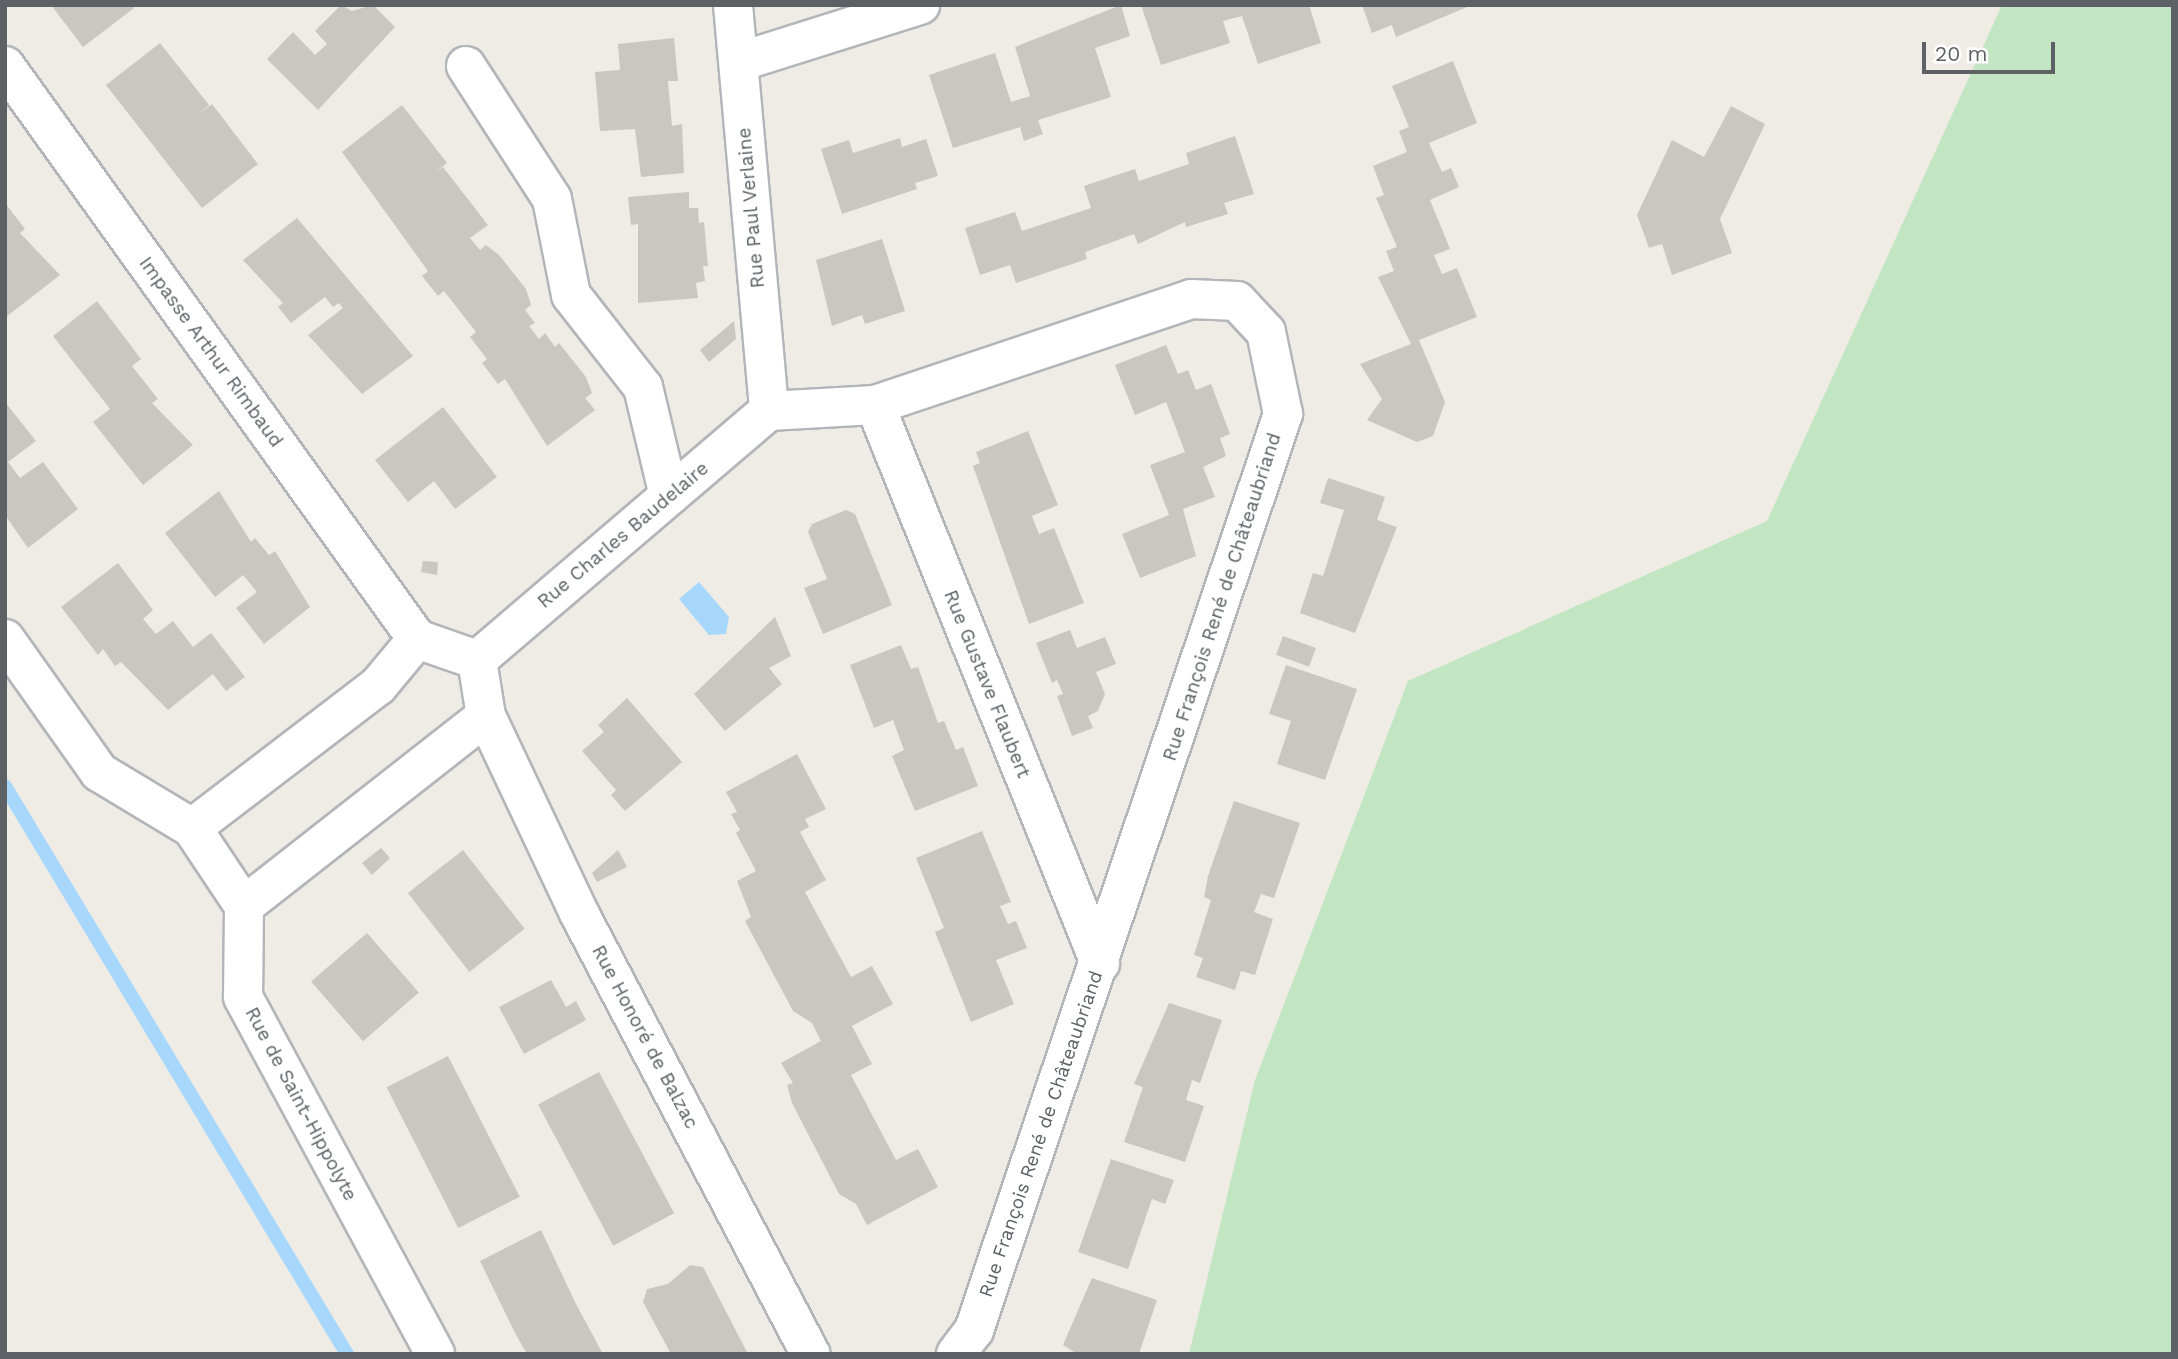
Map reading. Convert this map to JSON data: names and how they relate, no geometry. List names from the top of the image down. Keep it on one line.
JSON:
{"streets":{"street":["Rue Paul Verlaine","Impasse Arthur Rimbaud","Rue Charles Baudelaire","Rue François René de Châteaubriand","Rue Gustave Flaubert","Rue Honoré de Balzac","Rue de Saint-Hippolyte"]},"crossings":[["Rue Paul Verlaine","Rue Charles Baudelaire"],["Rue Paul Verlaine","Rue François René de Châteaubriand"],["Rue Charles Baudelaire","Rue François René de Châteaubriand"],["Rue François René de Châteaubriand","Rue Gustave Flaubert"]],"scale_bar":"20 m"}
